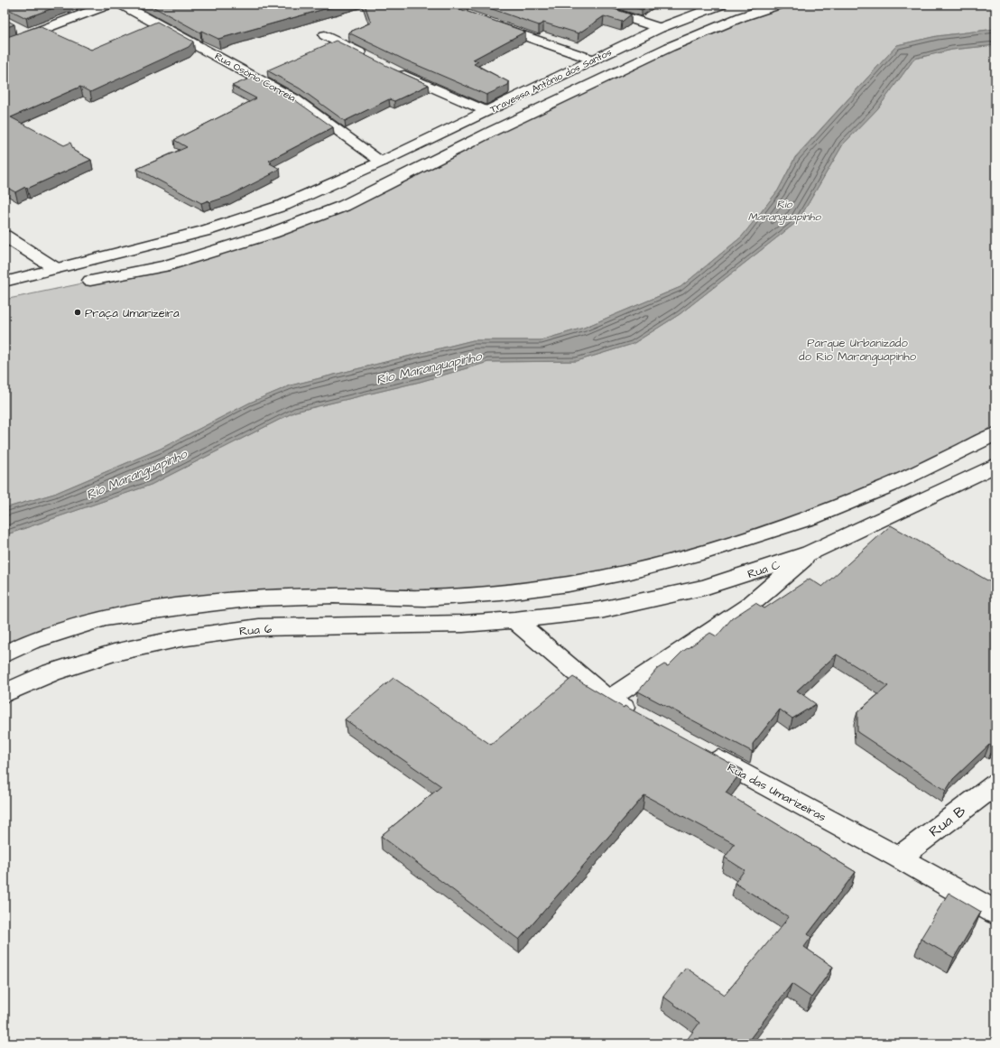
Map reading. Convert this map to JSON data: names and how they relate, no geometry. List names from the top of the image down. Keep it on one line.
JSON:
{"streets":{"street":["Rua Osório Correia","Travessa Antônio dos Santos","Rua C","Rua 6","Rua das Umarizeiras","Rua B"]},"crossings":[["Rua Osório Correia","Travessa Antônio dos Santos"],["Rua C","Rua 6"],["Rua das Umarizeiras","Rua B"]],"water":["Rio Maranguapinho"],"parks":["Parque Urbanizado do Rio Maranguapinho"],"places":["Praça Umarizeira"]}
